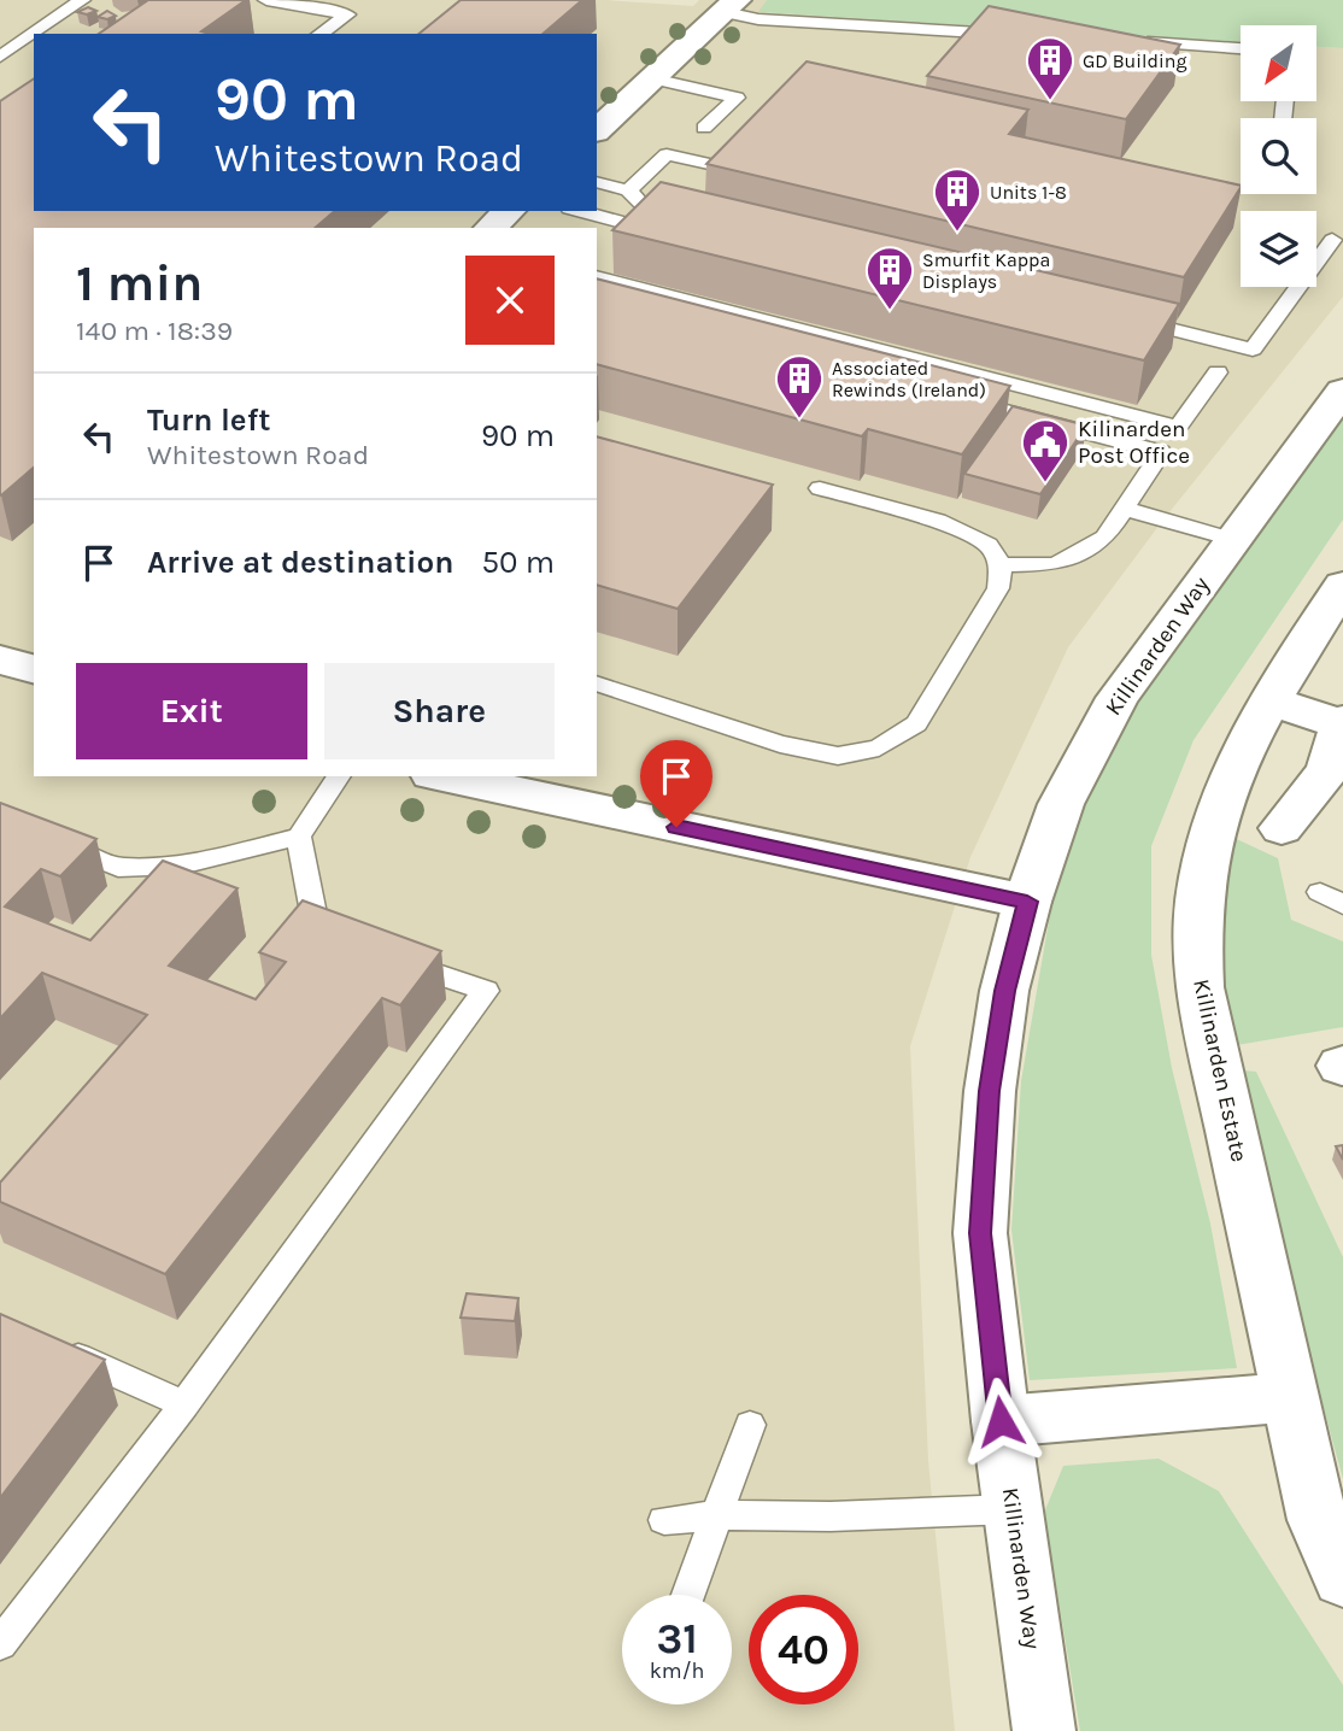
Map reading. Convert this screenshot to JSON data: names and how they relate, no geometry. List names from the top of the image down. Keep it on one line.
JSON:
{"streets":{"street":["Killinarden Way","Killinarden Estate"]},"places":{"building":["GD Building","Units 1-8","Smurfit Kappa Displays","Associated Rewinds (Ireland)"],"public building":["Kilinarden Post Office"]},"north":"bottom left","page":{"turn":["90 m","Whitestown Road"],"heading":["1 min","140 m · 18:39"],"list":[{"name":"Turn left","note":"Whitestown Road","value":"90 m"},{"name":"Arrive at destination","value":"50 m"}],"buttons":["Exit","Share"],"speed":"31 km/h","limit":"40"}}
